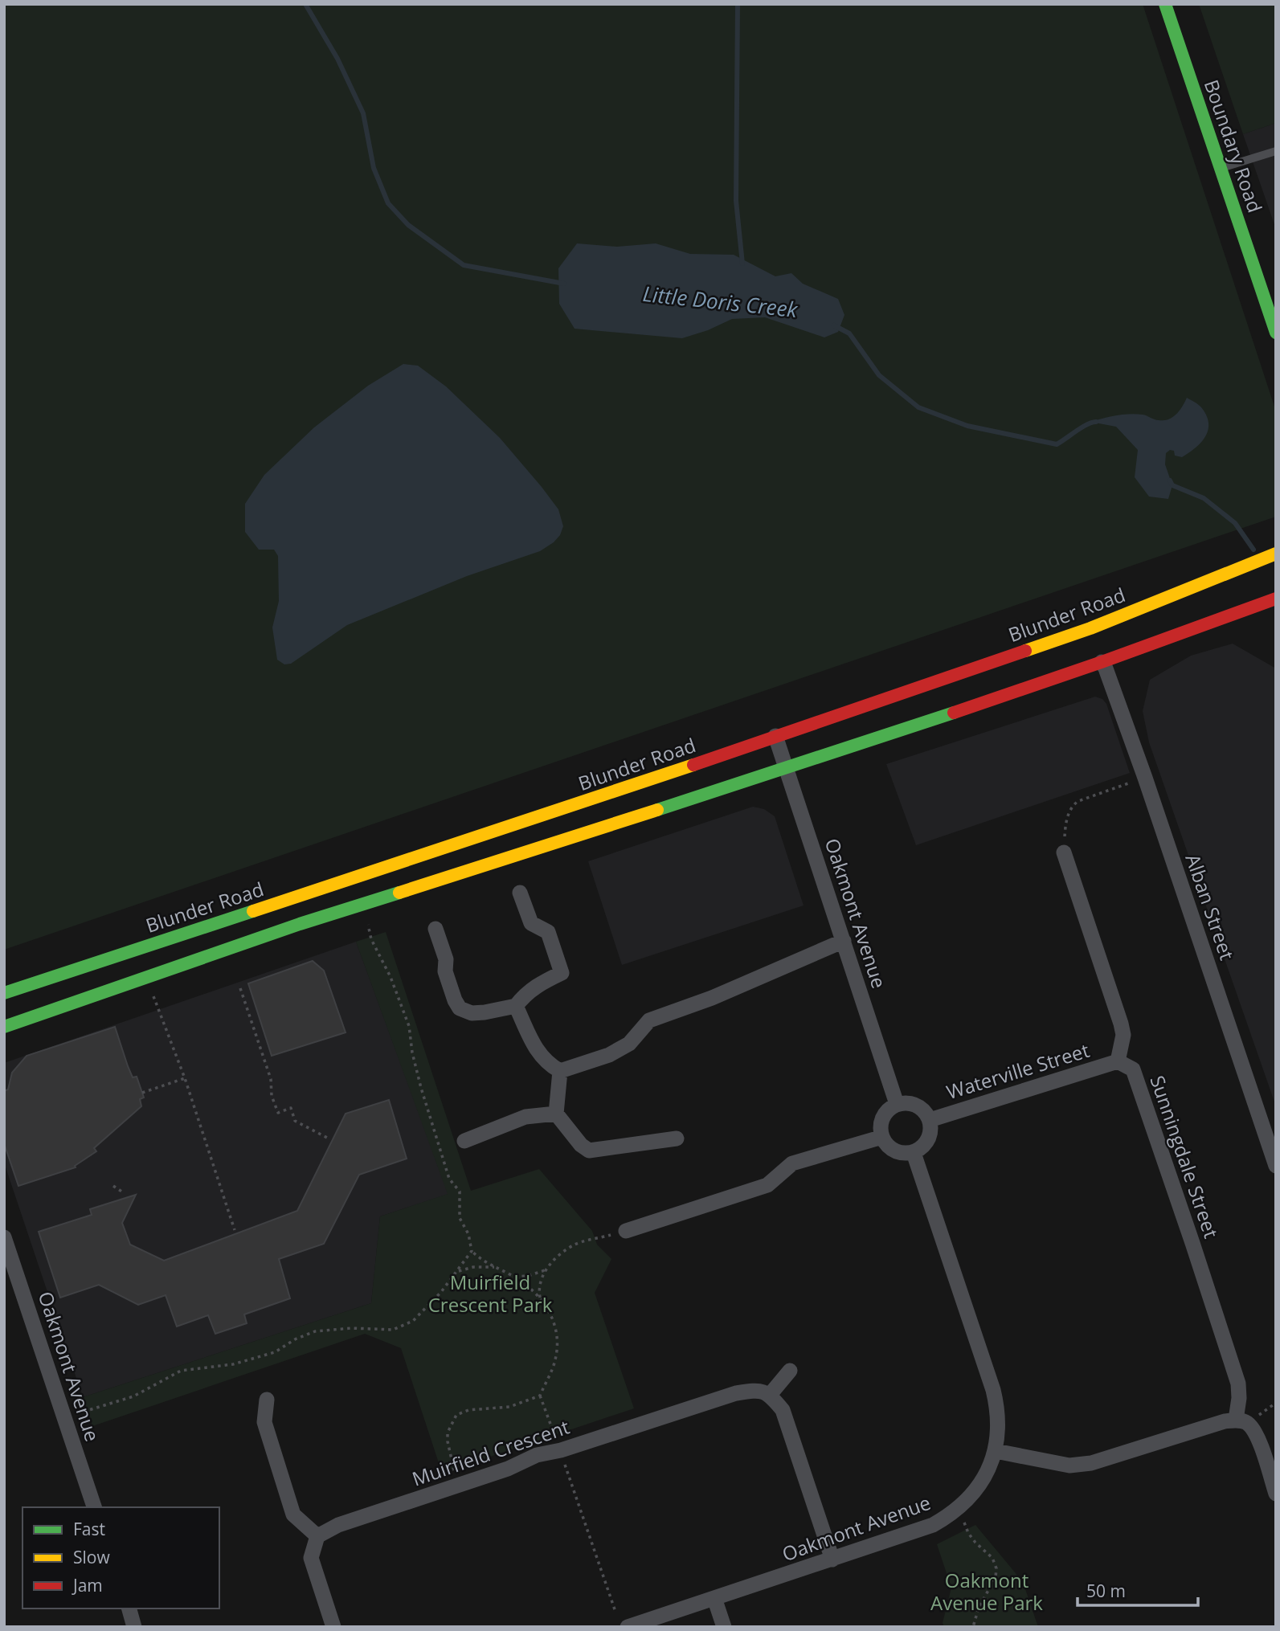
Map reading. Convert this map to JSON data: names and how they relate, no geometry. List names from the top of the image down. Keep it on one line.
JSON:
{"streets":{"main road":["Boundary Road","Blunder Road"],"street":["Alban Street","Oakmont Avenue","Waterville Street","Sunningdale Street","Muirfield Crescent"]},"crossings":[["Blunder Road","Oakmont Avenue"],["Oakmont Avenue","Waterville Street"],["Waterville Street","Sunningdale Street"]],"water":["Little Doris Creek"],"parks":["Muirfield Crescent Park","Oakmont Avenue Park"],"legend":["Fast","Slow","Jam"],"scale_bar":"50 m"}
